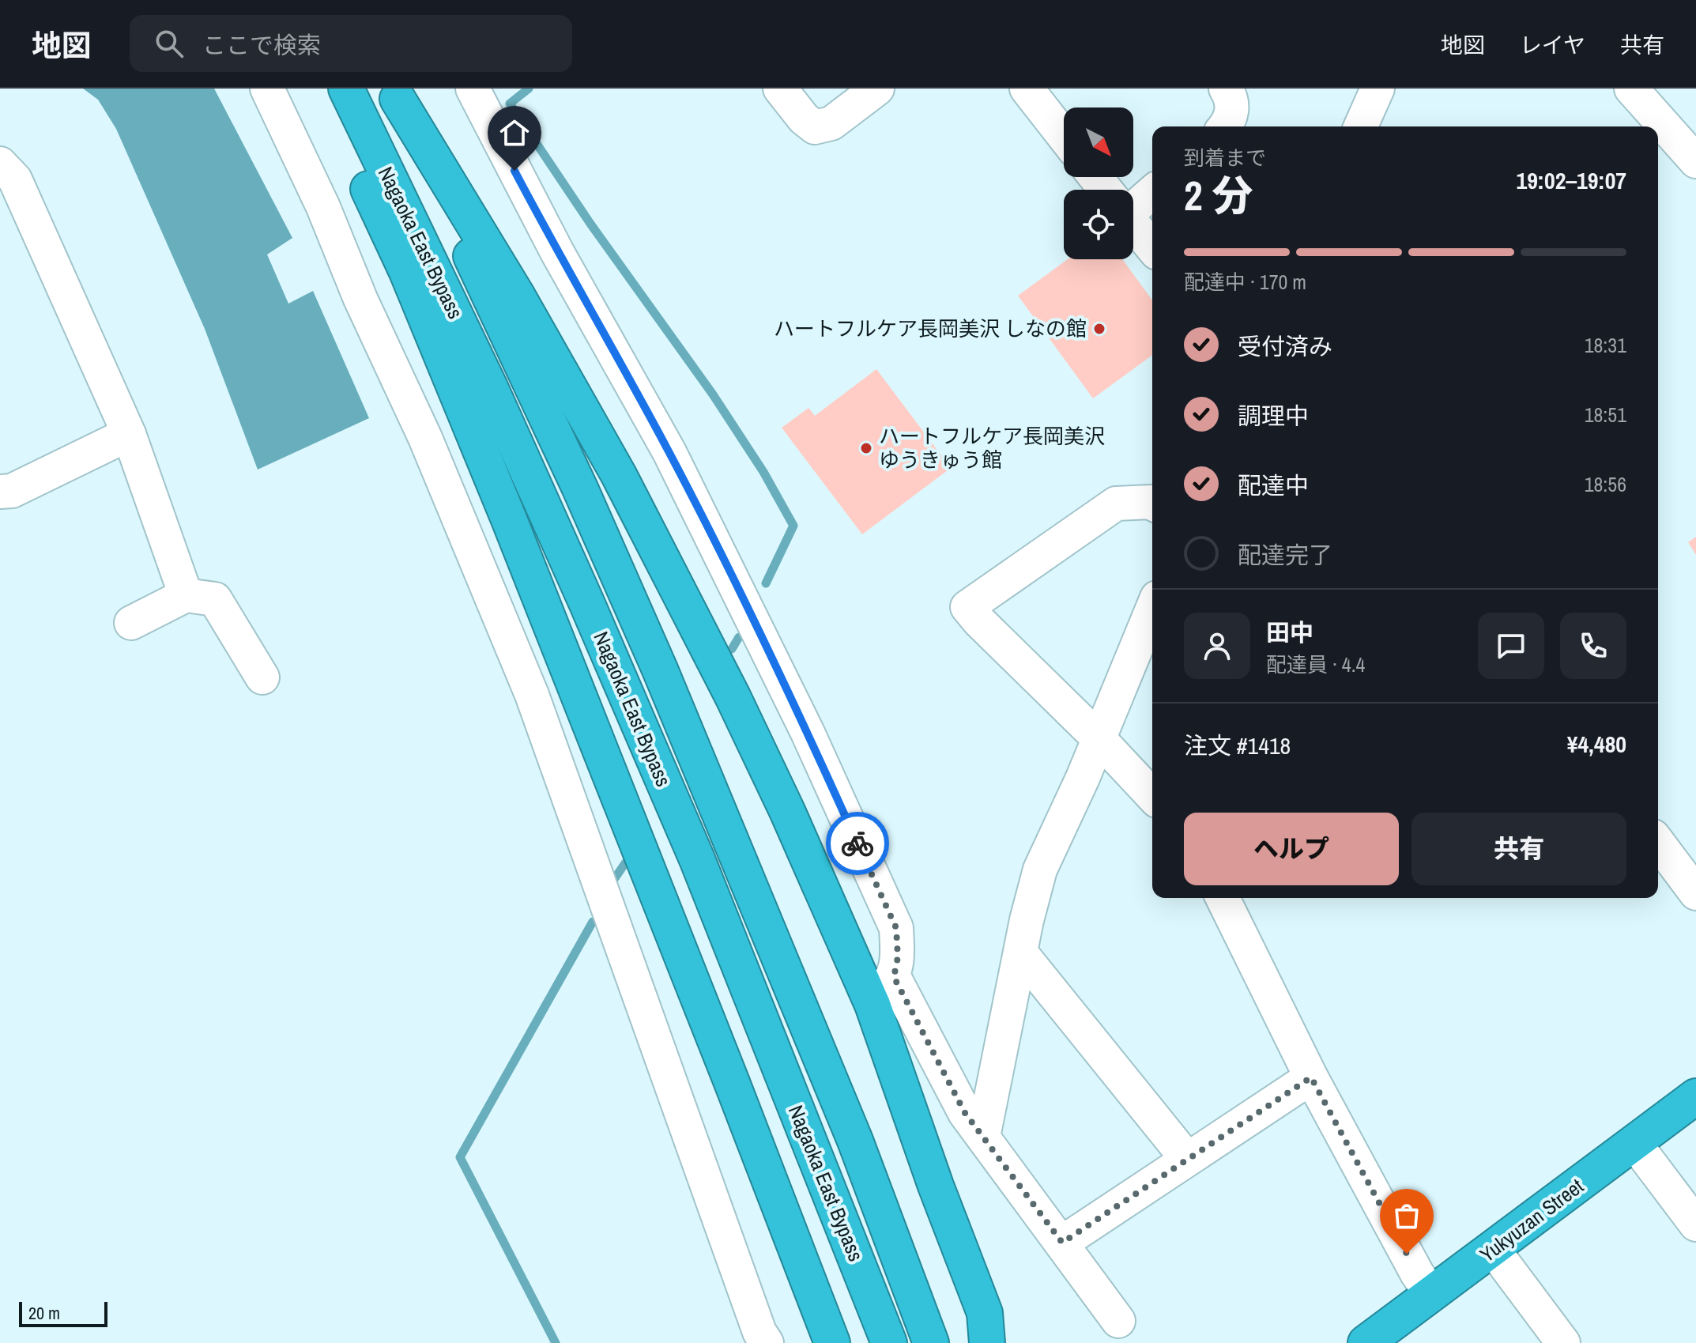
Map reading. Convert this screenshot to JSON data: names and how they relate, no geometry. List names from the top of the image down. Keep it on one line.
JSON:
{"streets":{"highway":["Nagaoka East Bypass","Yukyuzan Street"]},"places":["ハートフルケア長岡美沢 しなの館","ハートフルケア長岡美沢 ゆうきゅう館"],"scale_bar":"20 m","north":"bottom right","page":{"header":"地図","search":"ここで検索","nav":["地図","レイヤ","共有"],"heading":["2 分","到着まで","19:02–19:07"],"panel":["田中","配達員 · 4.4","注文 #1418","¥4,480"],"bar":"配達中 · 170 m","list":[["受付済み","18:31"],["調理中","18:51"],["配達中","18:56"],"配達完了"],"buttons":["ヘルプ","共有"],"scale":"20 m"}}
